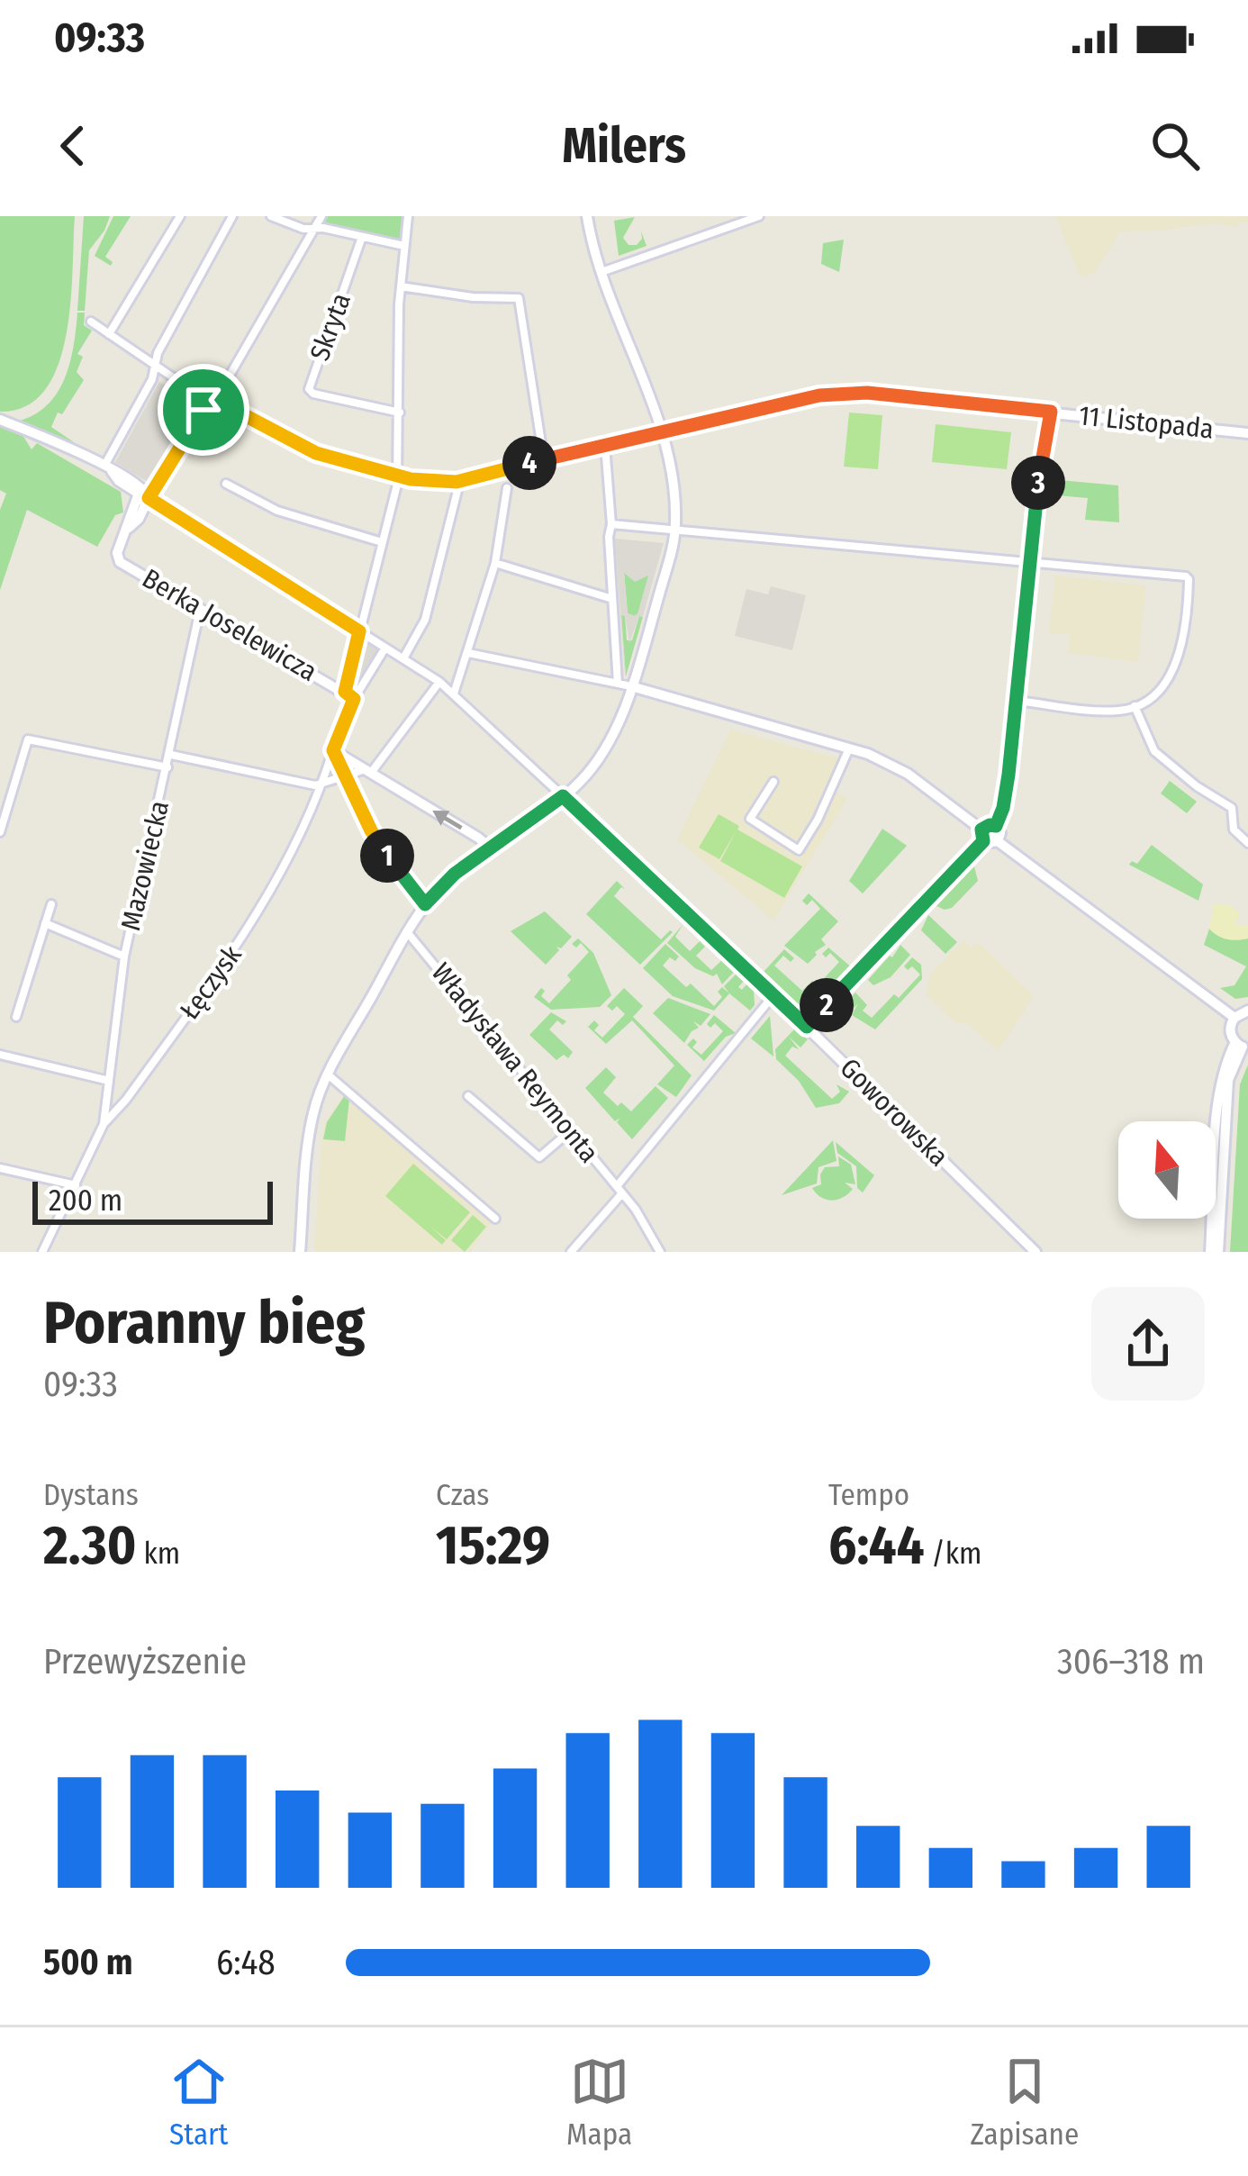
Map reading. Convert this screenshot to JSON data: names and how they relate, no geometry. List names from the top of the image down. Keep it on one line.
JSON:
{"streets":{"street":["Skryta","11 Listopada","Berka Joselewicza","Mazowiecka","Łęczysk","Władysława Reymonta","Goworowska"]},"crossings":[["Berka Joselewicza","Mazowiecka"],["Berka Joselewicza","Łęczysk"],["Mazowiecka","Łęczysk"]],"scale_bar":"200 m","north":"top","page":{"status":"09:33","header":"Milers","pins":["4","3","1","2"],"scale":"200 m","heading":["Poranny bieg","09:33"],"stats":[["Dystans","2.30 km"],["Czas","15:29"],["Tempo","6:44 /km"]],"chart":["Przewyższenie","306–318 m"],"list":[{"name":"500 m","note":"6:48"}],"tabs":["Start","Mapa","Zapisane"]}}
